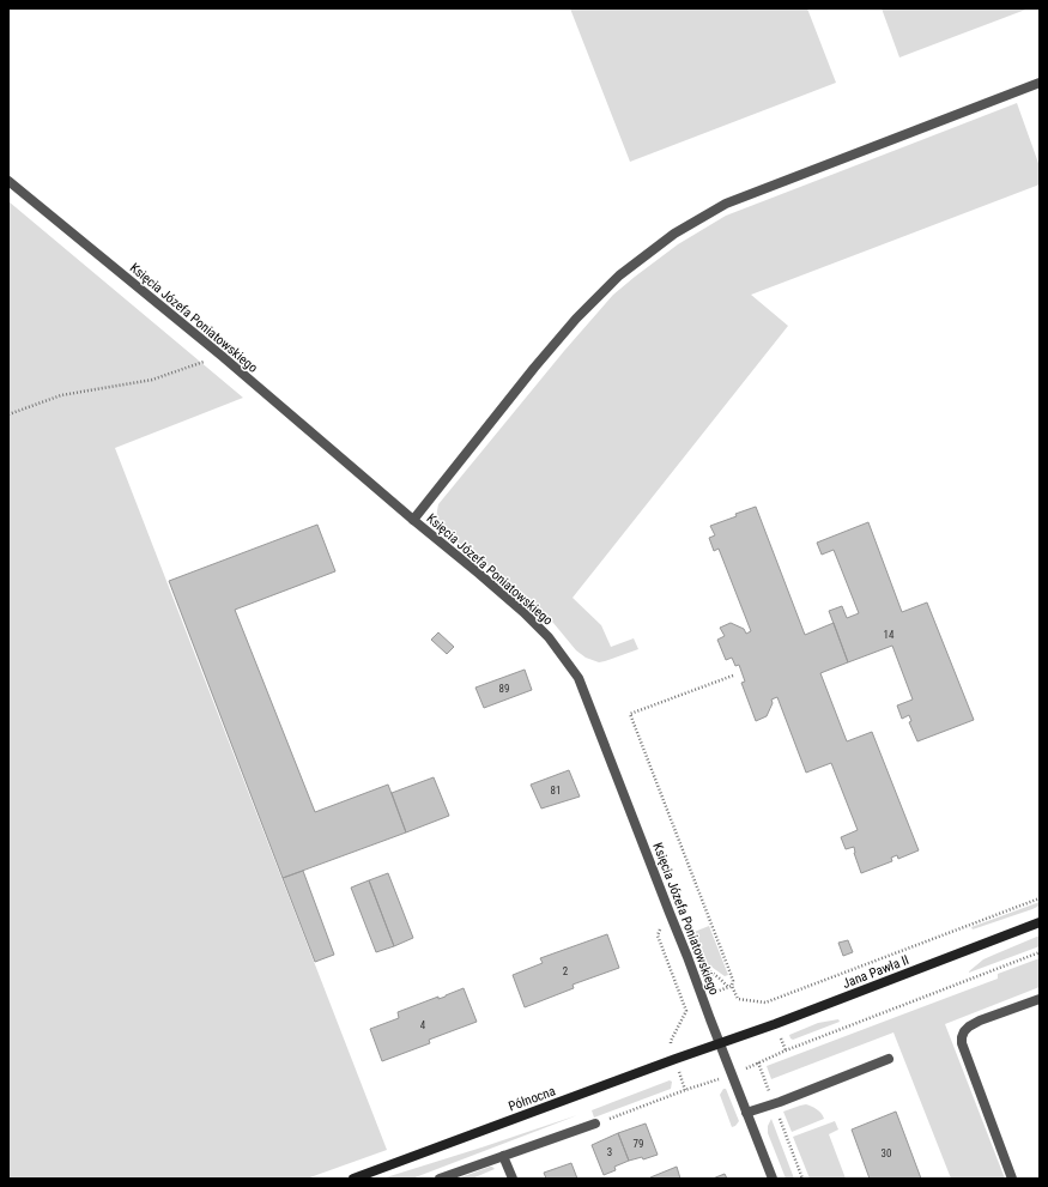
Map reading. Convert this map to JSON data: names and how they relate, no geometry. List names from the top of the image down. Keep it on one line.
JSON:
{"streets":{"main road":["Jana Pawła II","Północna"],"street":["Księcia Józefa Poniatowskiego"]},"crossings":[["Księcia Józefa Poniatowskiego","Jana Pawła II"],["Księcia Józefa Poniatowskiego","Północna"],["Jana Pawła II","Północna"]],"house_numbers":["14","89","81","2","4","79","3","30"]}
